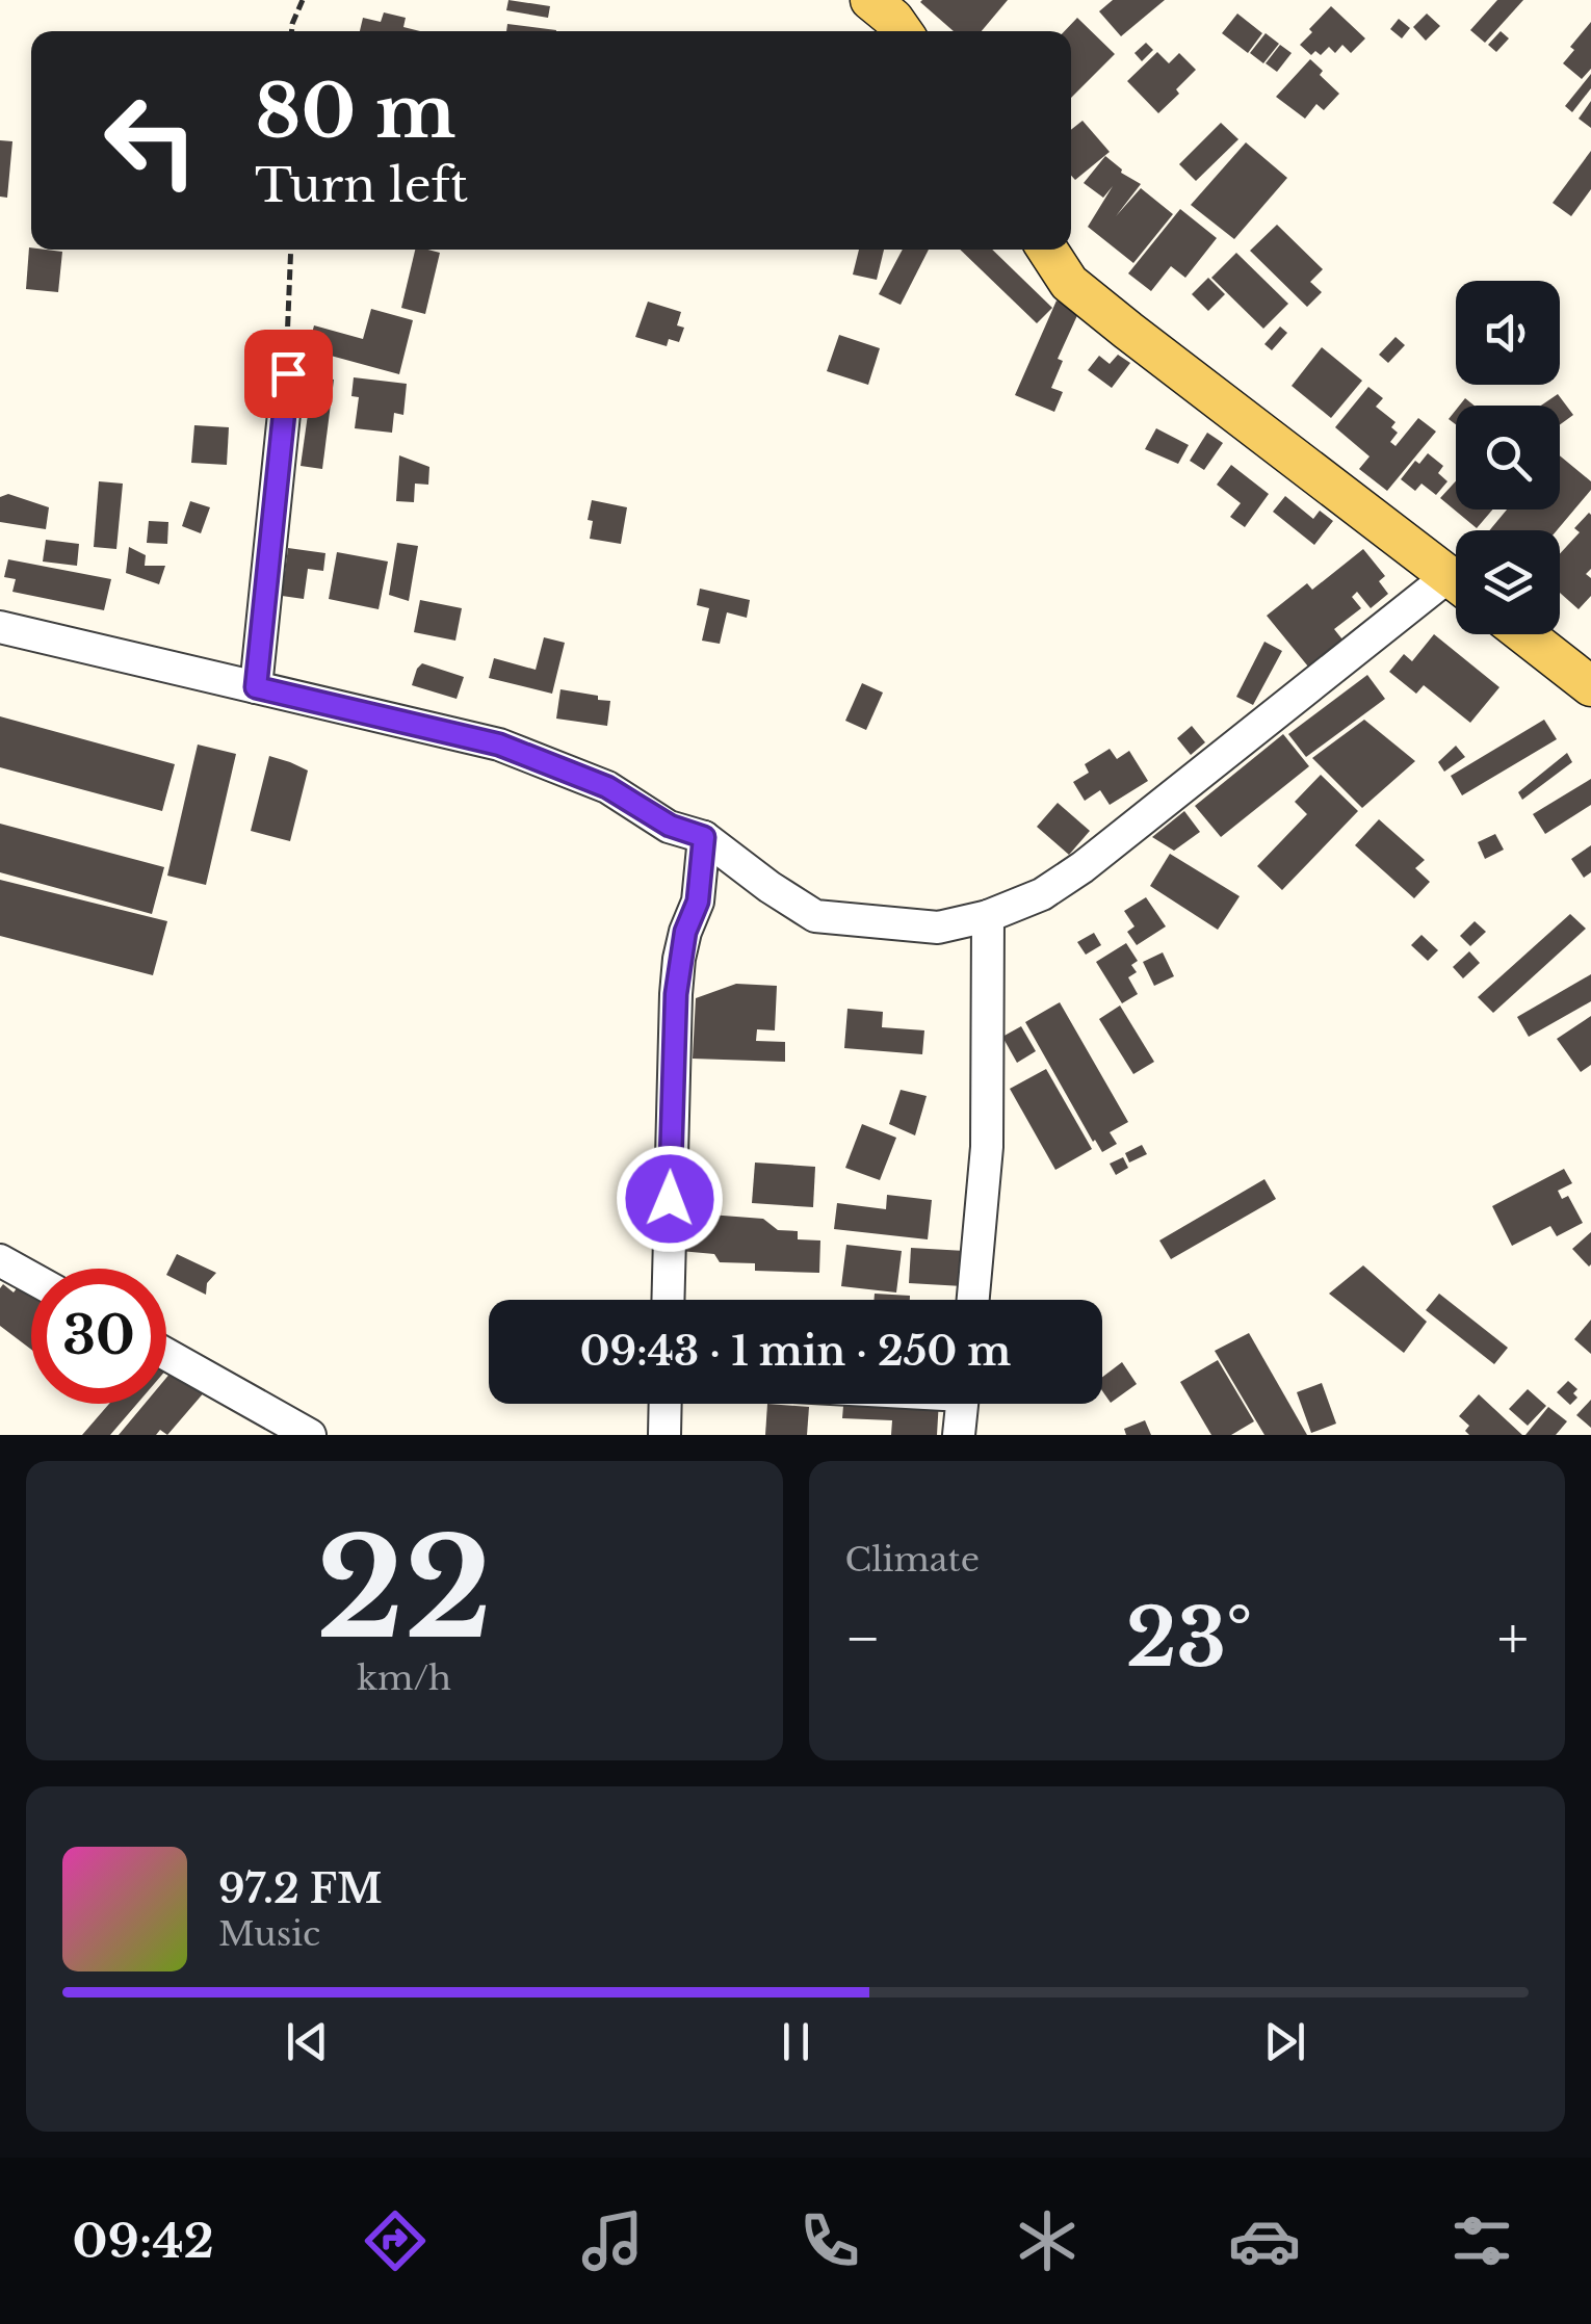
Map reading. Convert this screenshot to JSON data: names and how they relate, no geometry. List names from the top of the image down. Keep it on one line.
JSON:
{"page":{"turn":["80 m","Turn left"],"limit":"30","trip":"09:43 · 1 min · 250 m","tile":[["22","km/h"],"Climate"],"heat":["−","23°","+"],"song":["97.2 FM","Music"],"tabs":"09:42"}}
